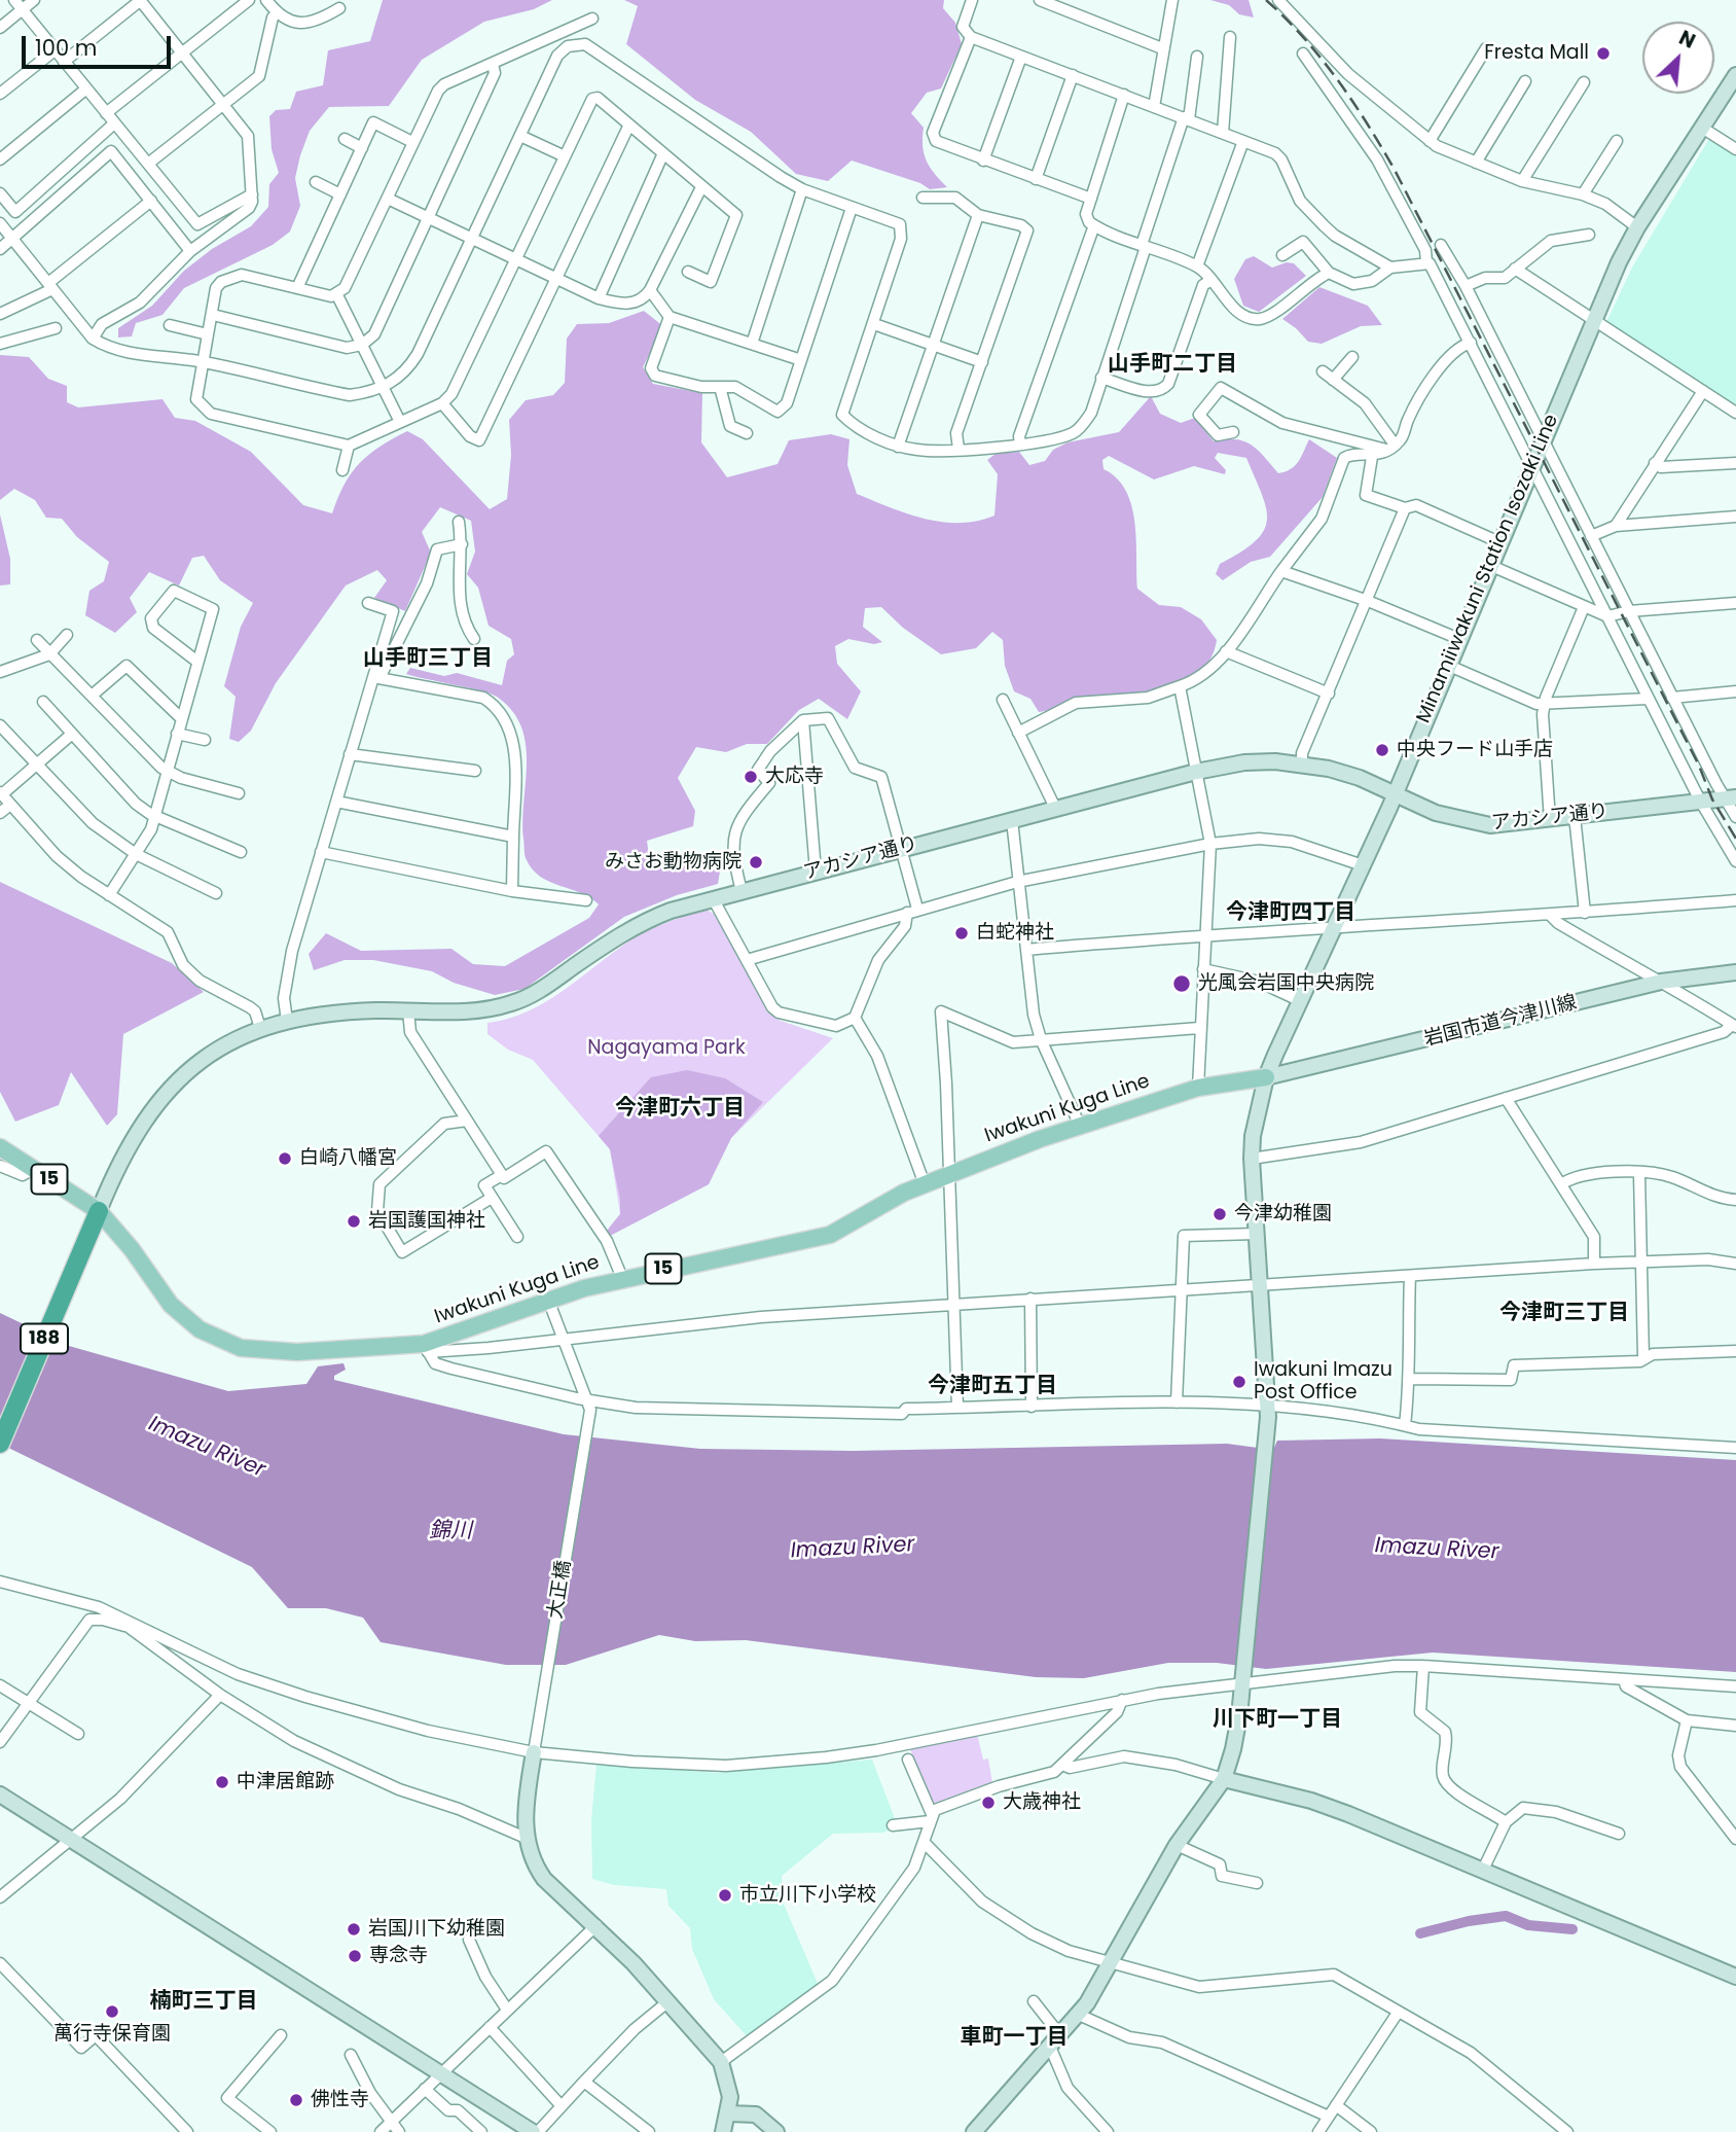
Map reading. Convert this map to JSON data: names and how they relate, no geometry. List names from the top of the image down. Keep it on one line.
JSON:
{"streets":{"highway":["188"],"main road":["Iwakuni Kuga Line","15"],"street":["Minamiiwakuni Station Isozaki Line","アカシア通り","岩国市道今津川線","大正橋"]},"crossings":[["Minamiiwakuni Station Isozaki Line","アカシア通り"],["Minamiiwakuni Station Isozaki Line","岩国市道今津川線"],["Minamiiwakuni Station Isozaki Line","Iwakuni Kuga Line"],["アカシア通り","Iwakuni Kuga Line"],["アカシア通り","188"],["岩国市道今津川線","Iwakuni Kuga Line"],["Iwakuni Kuga Line","188"]],"districts":["山手町二丁目","山手町三丁目","今津町四丁目","今津町六丁目","今津町三丁目","今津町五丁目","川下町一丁目","楠町三丁目","車町一丁目"],"water":["Imazu River","錦川"],"parks":["Nagayama Park"],"places":["Fresta Mall","中央フード山手店","大応寺","みさお動物病院","白蛇神社","光風会岩国中央病院","白崎八幡宮","今津幼稚園","岩国護国神社","Iwakuni Imazu Post Office","中津居館跡","大歳神社","市立川下小学校","岩国川下幼稚園","専念寺","萬行寺保育園","佛性寺"],"scale_bar":"100 m","north":"top right"}
